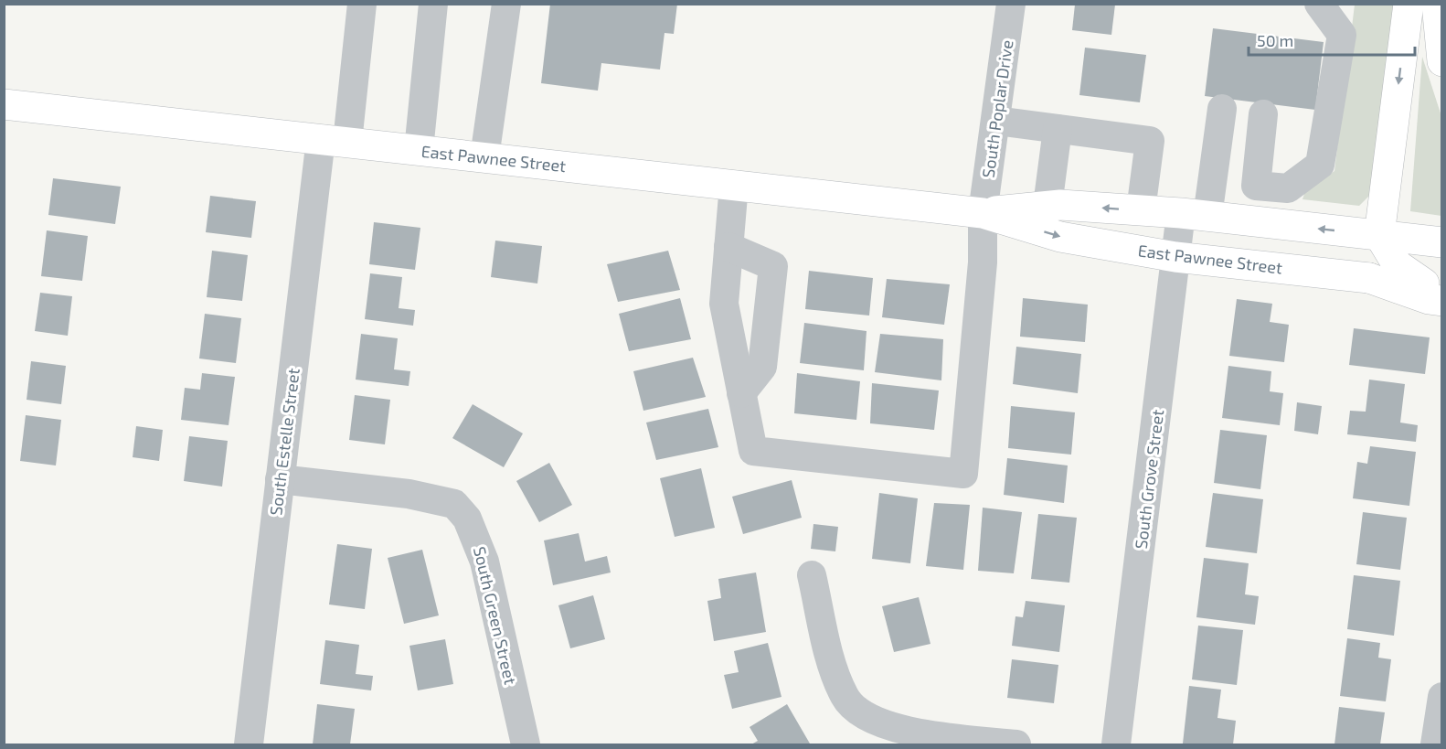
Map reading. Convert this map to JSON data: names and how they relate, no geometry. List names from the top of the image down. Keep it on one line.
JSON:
{"streets":{"main road":["East Pawnee Street"],"street":["South Poplar Drive","South Estelle Street","South Grove Street","South Green Street"]},"crossings":[["South Poplar Drive","East Pawnee Street"],["East Pawnee Street","South Estelle Street"],["East Pawnee Street","South Grove Street"],["South Estelle Street","South Green Street"]],"scale_bar":"50 m"}
